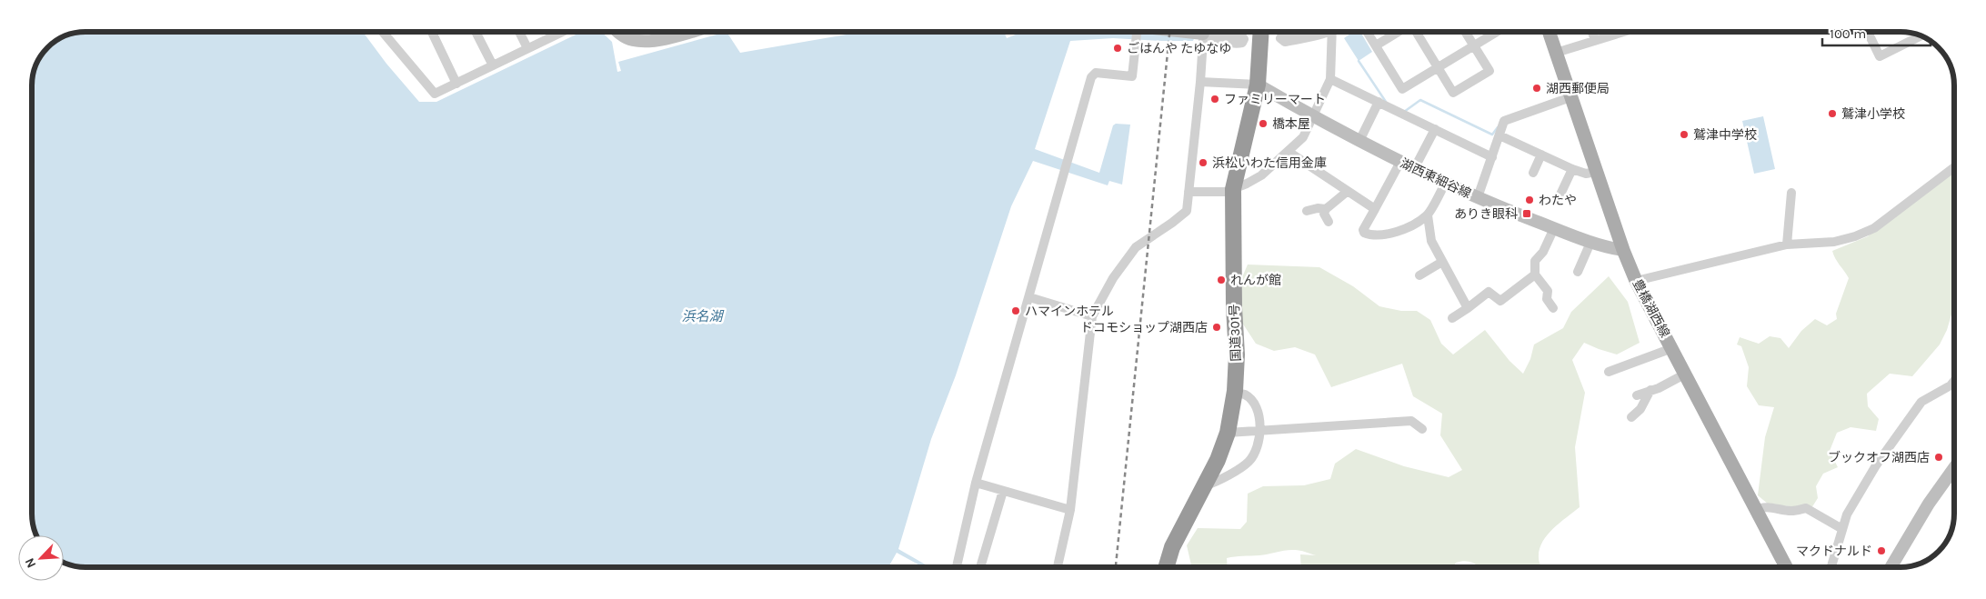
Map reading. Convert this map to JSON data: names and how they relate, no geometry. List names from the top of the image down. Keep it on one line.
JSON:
{"streets":{"highway":["国道301号"],"main road":["湖西東細谷線","豊橋湖西線"]},"crossings":[["湖西東細谷線","豊橋湖西線"],["湖西東細谷線","国道301号"]],"water":["浜名湖"],"places":{"other":["ごはんや たゆなゆ","湖西郵便局","ファミリーマート","鷲津小学校","橋本屋","鷲津中学校","浜松いわた信用金庫","わたや","れんが館","ハマインホテル","ドコモショップ湖西店","ブックオフ湖西店","マクドナルド"],"transit":["ありき眼科"]},"scale_bar":"100 m","north":"bottom left"}
